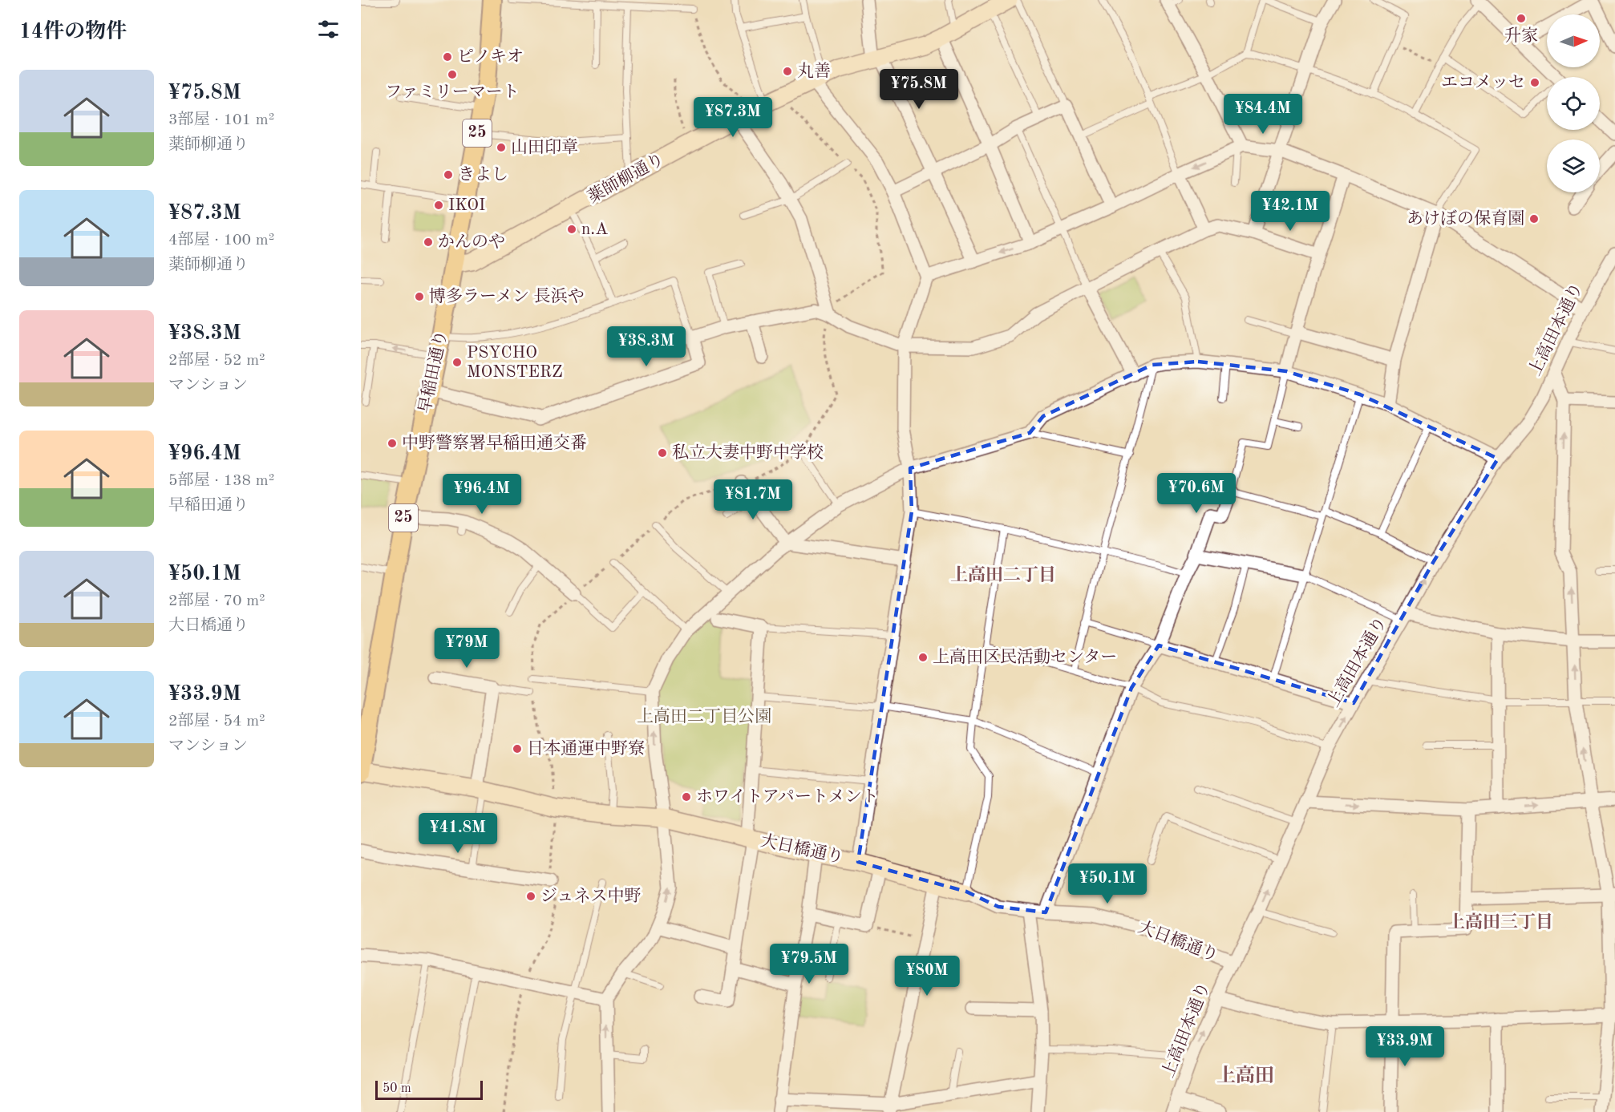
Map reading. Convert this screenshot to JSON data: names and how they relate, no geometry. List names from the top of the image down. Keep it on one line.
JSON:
{"streets":{"main road":["25","早稲田通り"],"street":["薬師柳通り","上高田本通り","大日橋通り"]},"crossings":[["薬師柳通り","早稲田通り"],["上高田本通り","大日橋通り"],["早稲田通り","大日橋通り"]],"districts":["上高田二丁目","上高田三丁目","上高田"],"parks":["上高田二丁目公園"],"places":["升家","ピノキオ","丸善","ファミリーマート","エコメッセ","山田印章","きよし","IKOI","あけぼの保育園","n.A","かんのや","博多ラーメン 長浜や","PSYCHO MONSTERZ","中野警察署早稲田通交番","私立大妻中野中学校","上高田区民活動センター","日本通運中野寮","ホワイトアパートメント","ジュネス中野"],"scale_bar":"50 m","north":"right","page":{"heading":"14件の物件","list":[{"name":"¥75.8M","note":"3部屋 · 101 m² · 薬師柳通り"},{"name":"¥87.3M","note":"4部屋 · 100 m² · 薬師柳通り"},{"name":"¥38.3M","note":"2部屋 · 52 m² · マンション"},{"name":"¥96.4M","note":"5部屋 · 138 m² · 早稲田通り"},{"name":"¥50.1M","note":"2部屋 · 70 m² · 大日橋通り"},{"name":"¥33.9M","note":"2部屋 · 54 m² · マンション"}],"price":["¥75.8M","¥84.4M","¥87.3M","¥42.1M","¥38.3M","¥70.6M","¥96.4M","¥81.7M","¥79M","¥41.8M","¥50.1M","¥79.5M","¥80M","¥33.9M"],"scale":"50 m"}}
